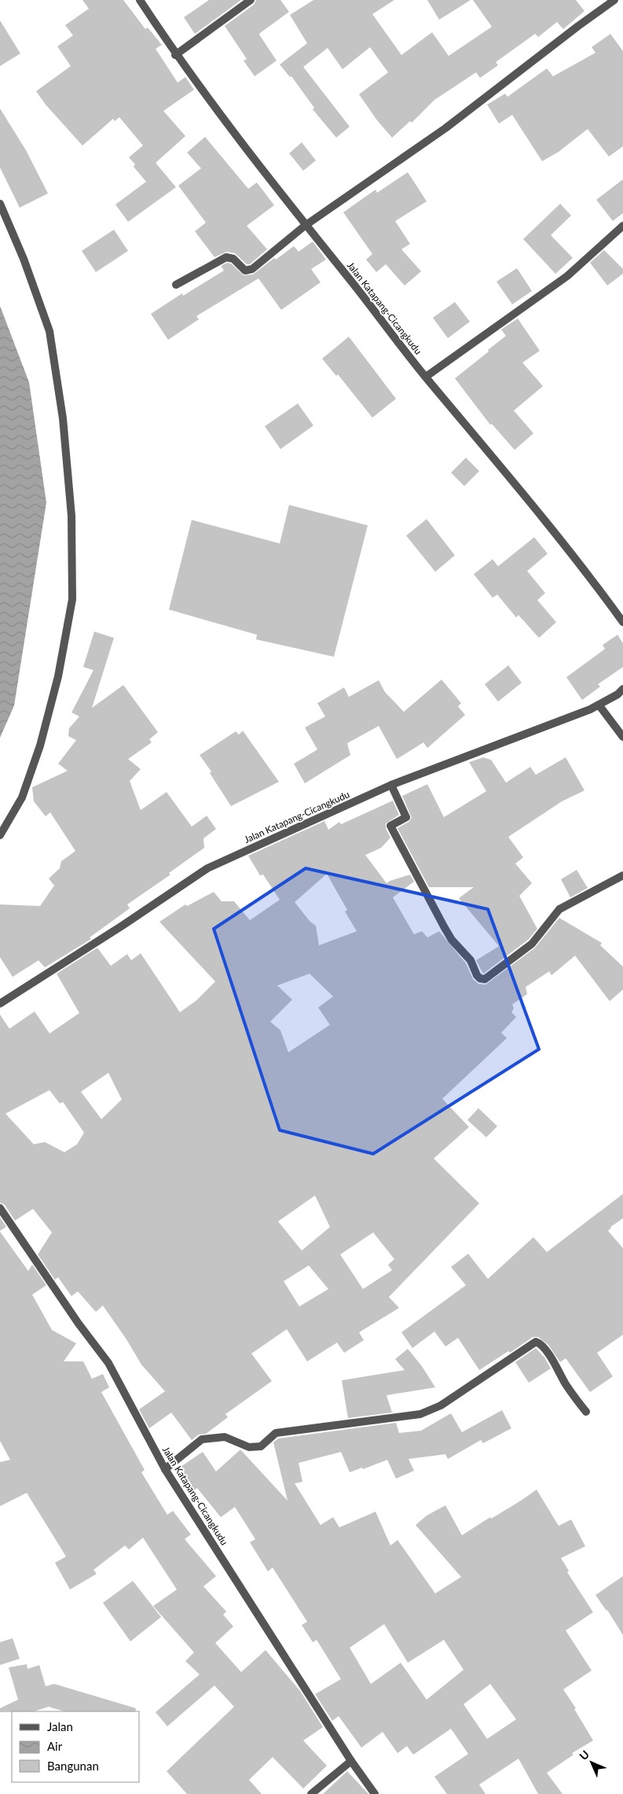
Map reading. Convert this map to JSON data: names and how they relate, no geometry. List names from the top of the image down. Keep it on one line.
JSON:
{"streets":{"street":["Jalan Katapang-Cicangkudu"]},"legend":["Jalan","Air","Bangunan"],"north":"top left"}
